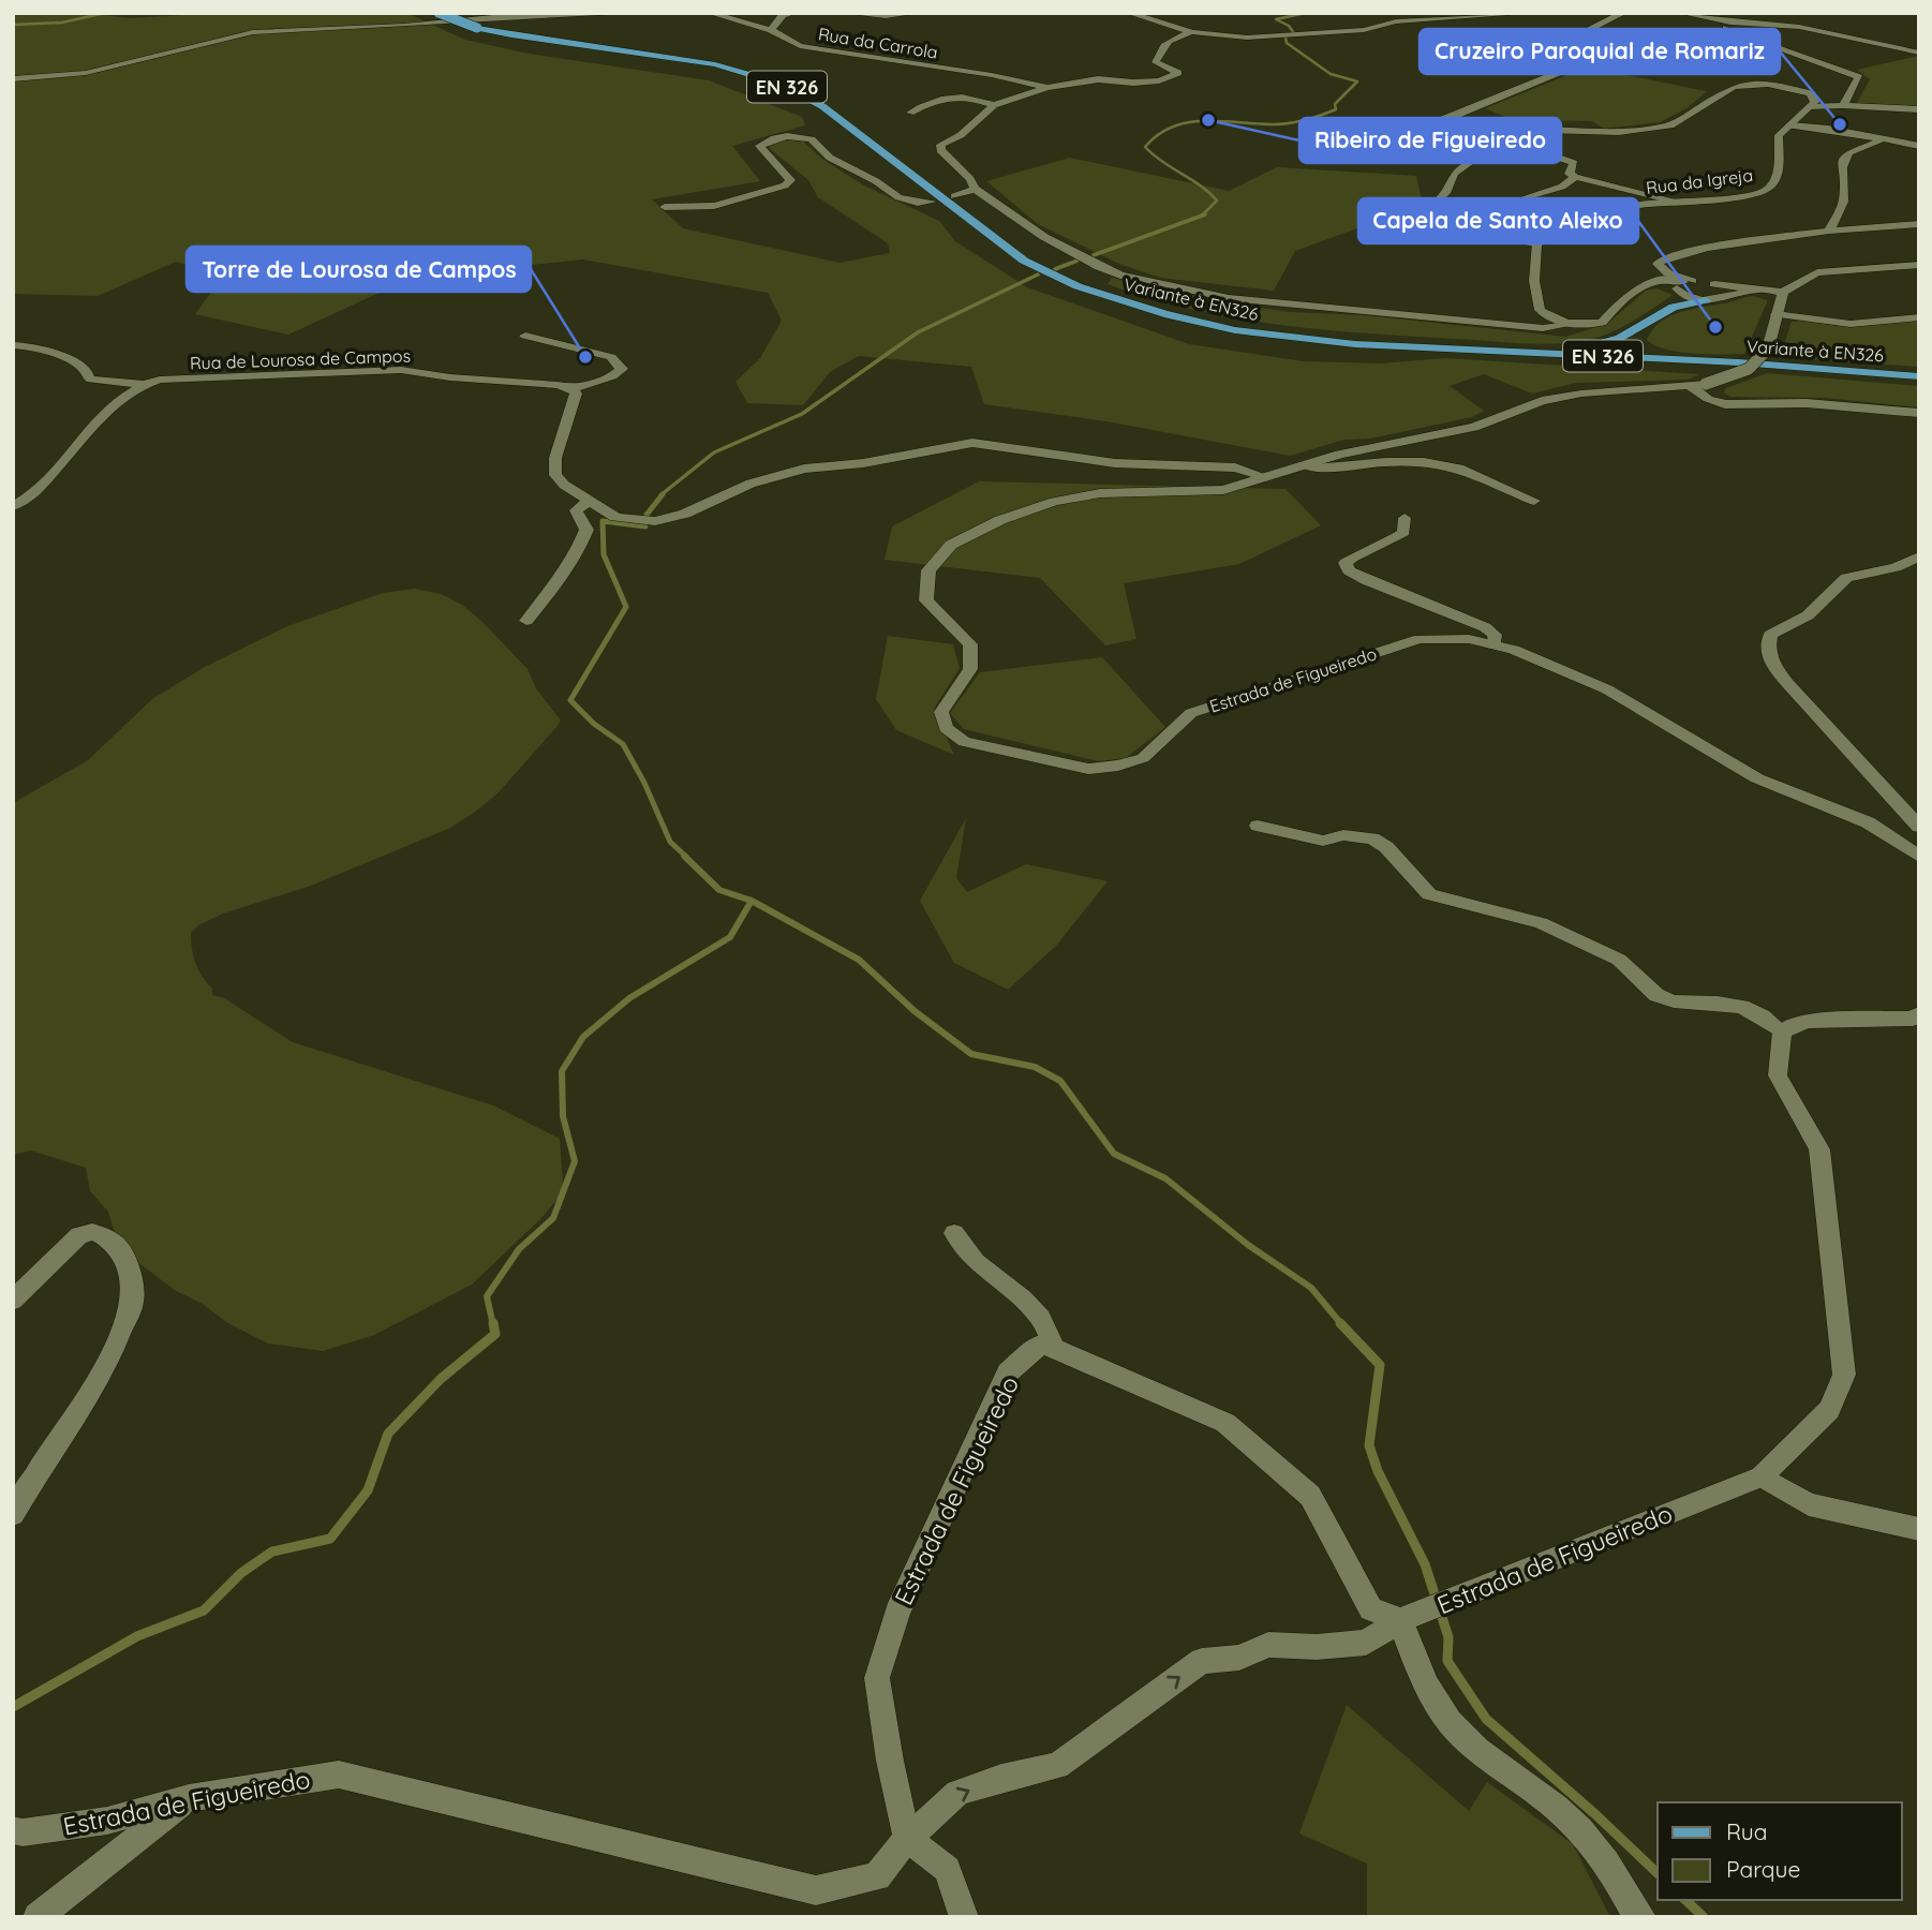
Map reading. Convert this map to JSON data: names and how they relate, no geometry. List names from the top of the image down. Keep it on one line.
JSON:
{"streets":{"main road":["EN 326","Variante à EN326"],"street":["Rua da Carrola","Rua da Igreja","Rua de Lourosa de Campos","Estrada de Figueiredo"]},"places":["Ribeiro de Figueiredo","Cruzeiro Paroquial de Romariz","Capela de Santo Aleixo","Torre de Lourosa de Campos"],"legend":["Rua","Parque"]}
